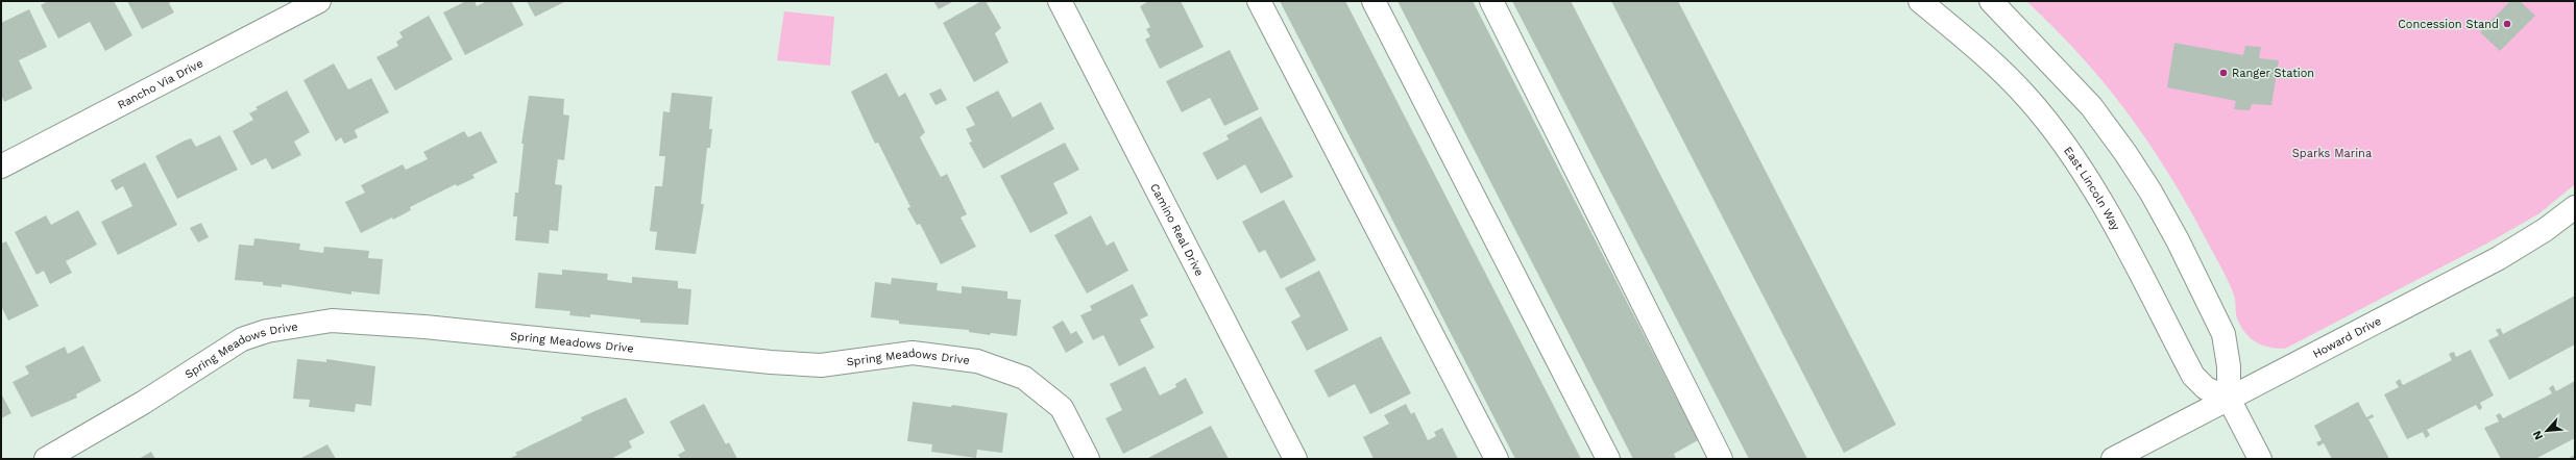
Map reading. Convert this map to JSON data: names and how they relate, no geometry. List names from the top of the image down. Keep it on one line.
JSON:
{"streets":{"street":["Rancho Via Drive","East Lincoln Way","Camino Real Drive","Howard Drive","Spring Meadows Drive"]},"crossings":[["East Lincoln Way","Howard Drive"]],"parks":["Sparks Marina"],"places":["Concession Stand","Ranger Station"],"north":"bottom left"}
